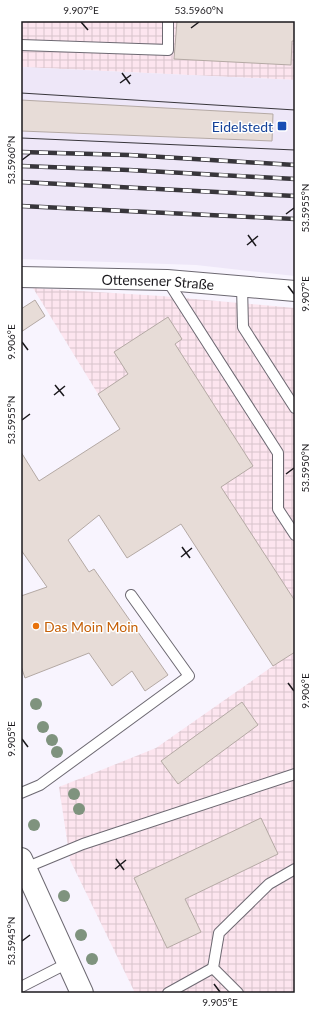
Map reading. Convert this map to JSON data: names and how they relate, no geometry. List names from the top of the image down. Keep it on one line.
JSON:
{"streets":{"street":["Ottensener Straße"]},"places":{"transit":["Eidelstedt"],"other":["Das Moin Moin"]},"coordinates":["9.907°E","53.5960°N","53.5955°N","9.906°E","53.5950°N","9.905°E","53.5945°N"]}
